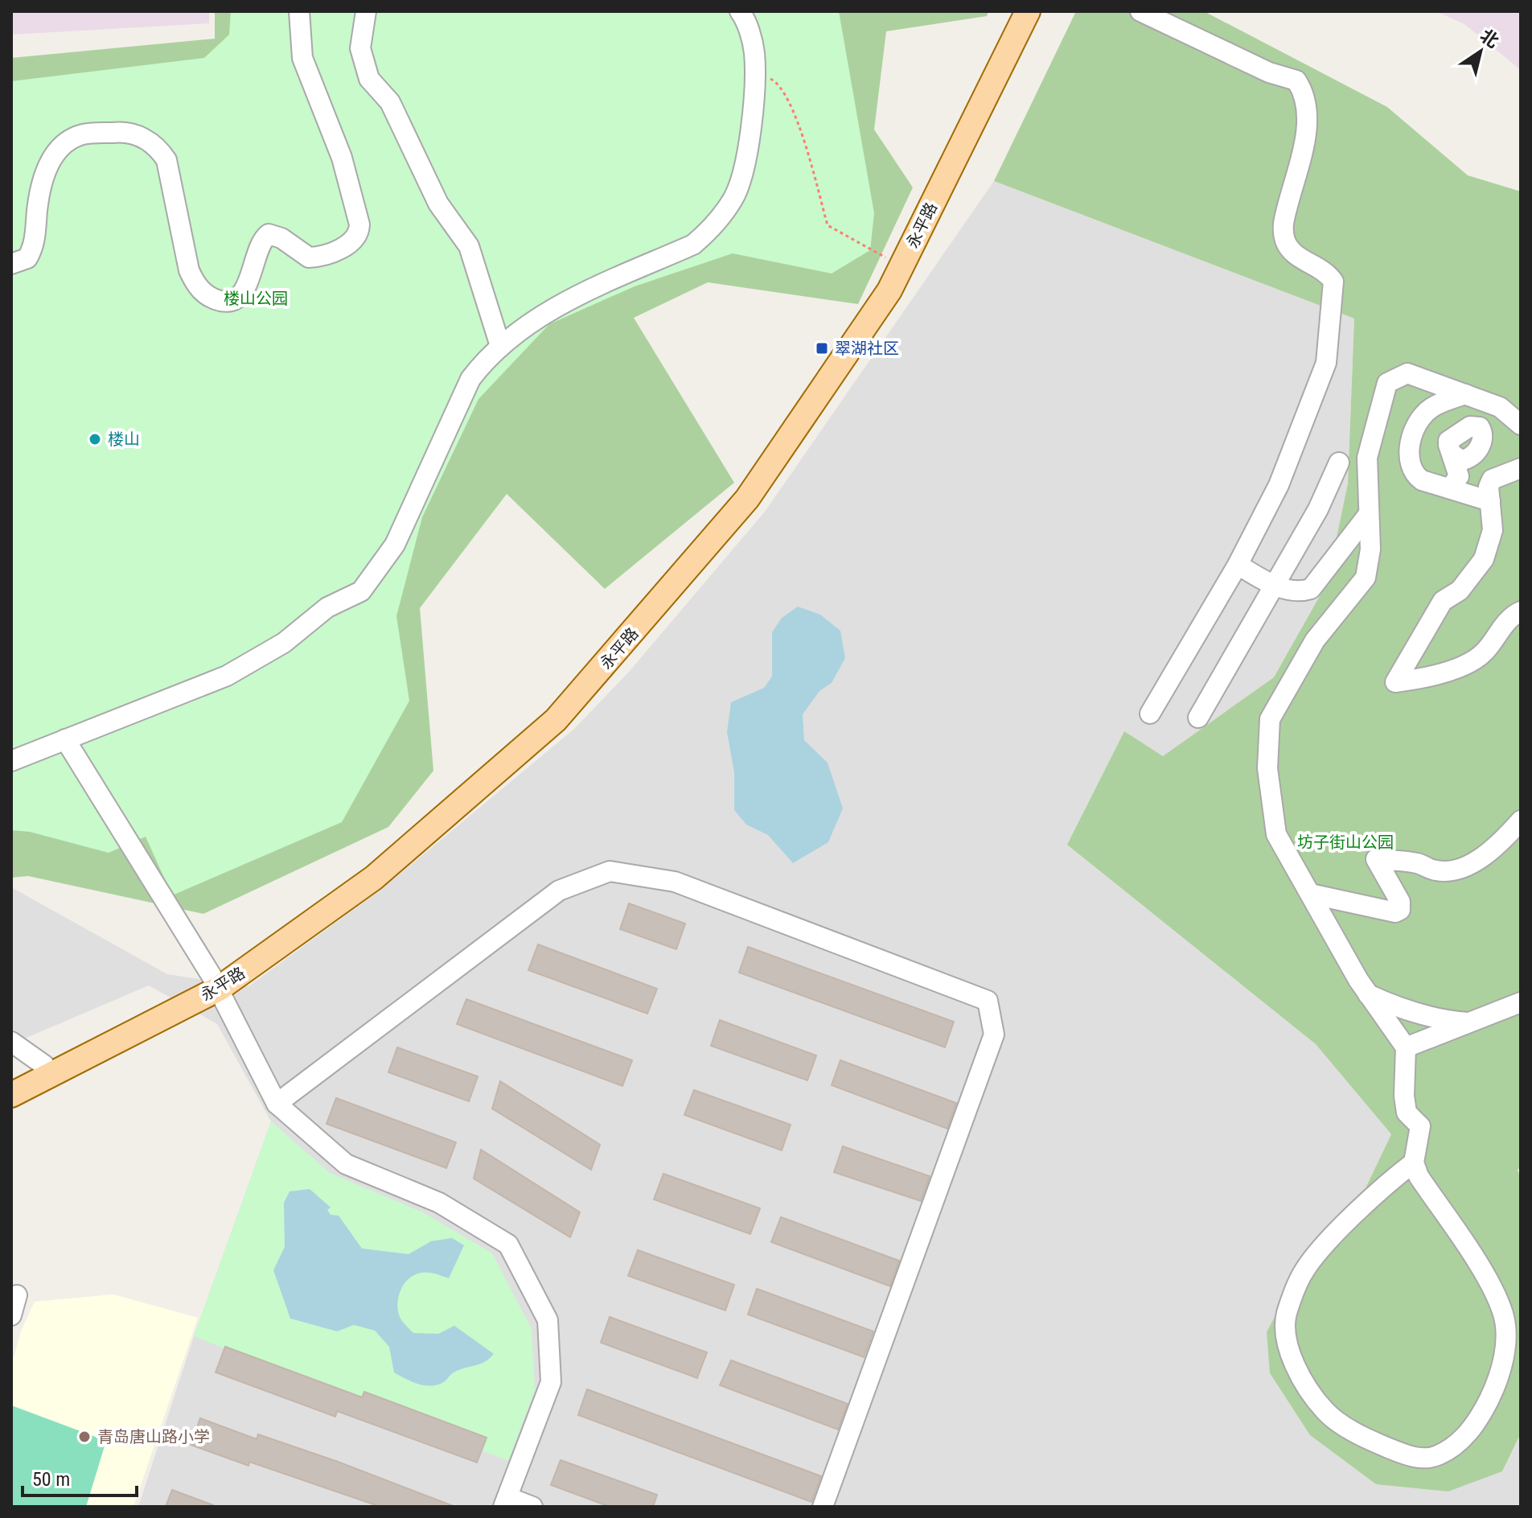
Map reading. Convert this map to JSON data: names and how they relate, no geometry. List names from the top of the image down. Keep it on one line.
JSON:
{"streets":{"main road":["永平路"]},"parks":["楼山公园","坊子街山公园"],"places":{"transit":["翠湖社区"],"other":["楼山","青岛唐山路小学"]},"scale_bar":"50 m","north":"top right"}
